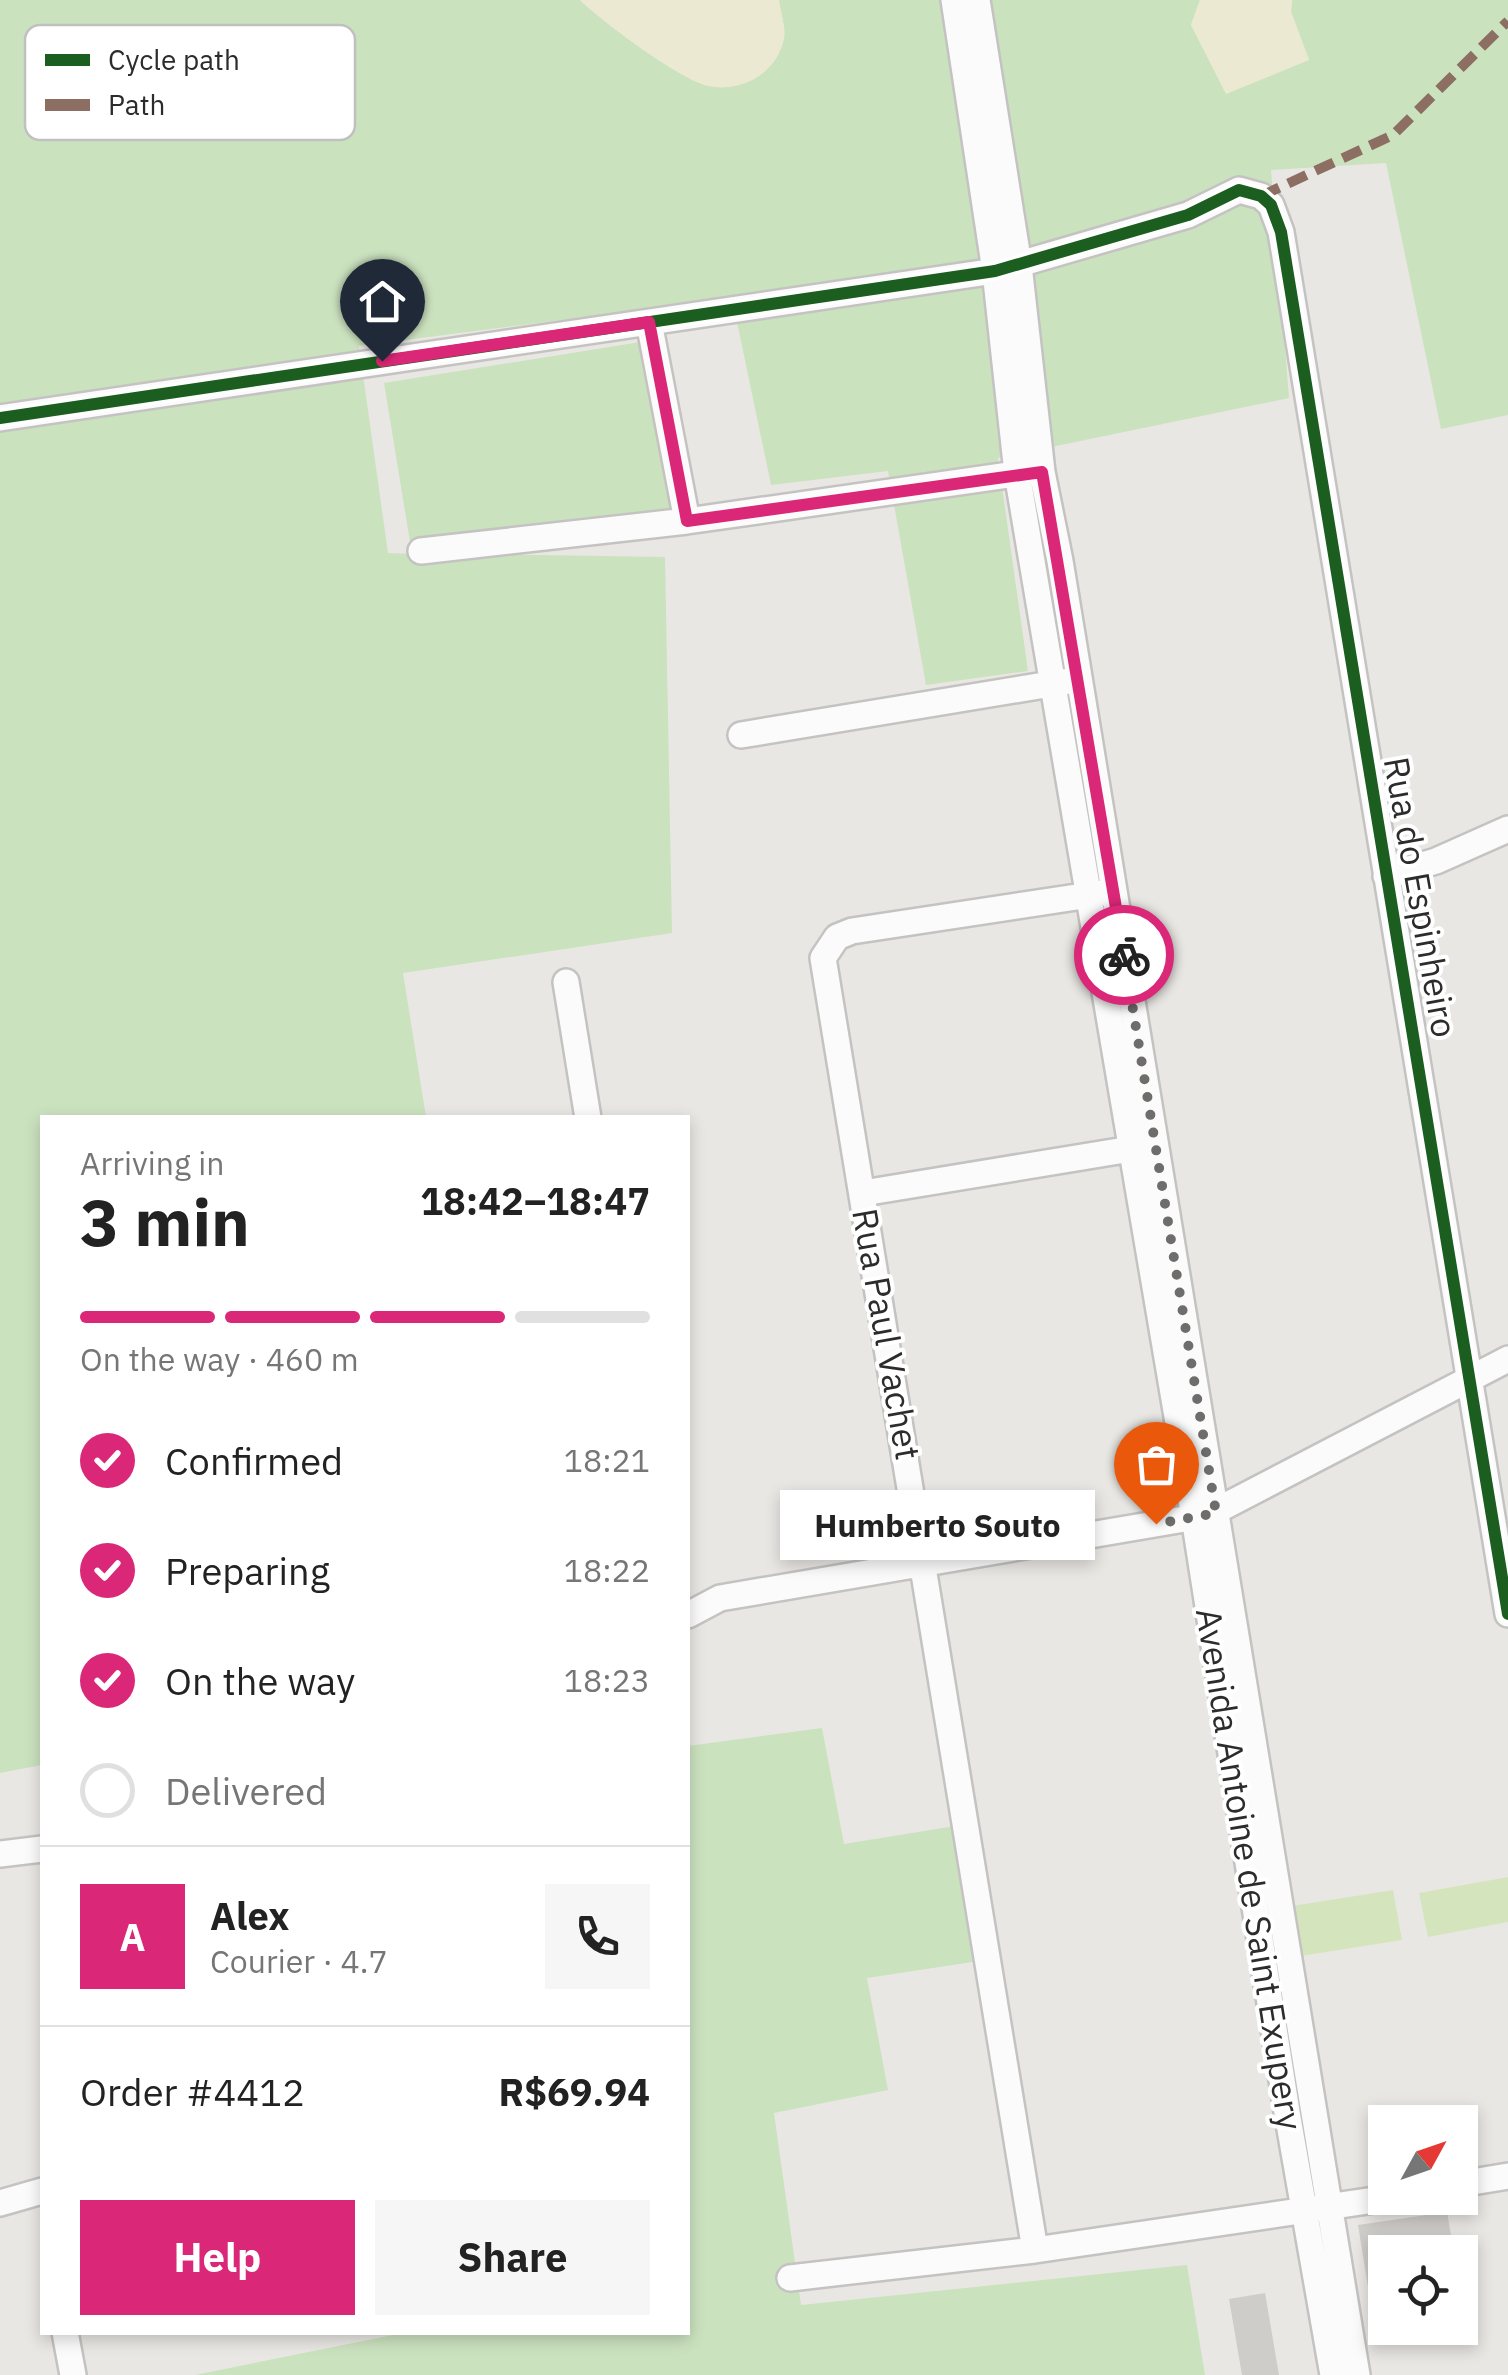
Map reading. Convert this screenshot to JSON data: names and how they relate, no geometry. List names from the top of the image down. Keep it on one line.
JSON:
{"streets":{"street":["Rua do Espinheiro","Rua Paul Vachet","Avenida Antoine de Saint Exupery"]},"crossings":[["Rua do Espinheiro","Avenida Antoine de Saint Exupery"],["Rua Paul Vachet","Avenida Antoine de Saint Exupery"]],"places":["Humberto Souto"],"legend":["Cycle path","Path"],"north":"top right","page":{"heading":["3 min","Arriving in","18:42–18:47"],"panel":["Alex","Courier · 4.7","Order #4412","R$69.94"],"bar":"On the way · 460 m","list":[["Confirmed","18:21"],["Preparing","18:22"],["On the way","18:23"],"Delivered"],"bubble":"Humberto Souto","round":"A","buttons":["Help","Share"]}}
